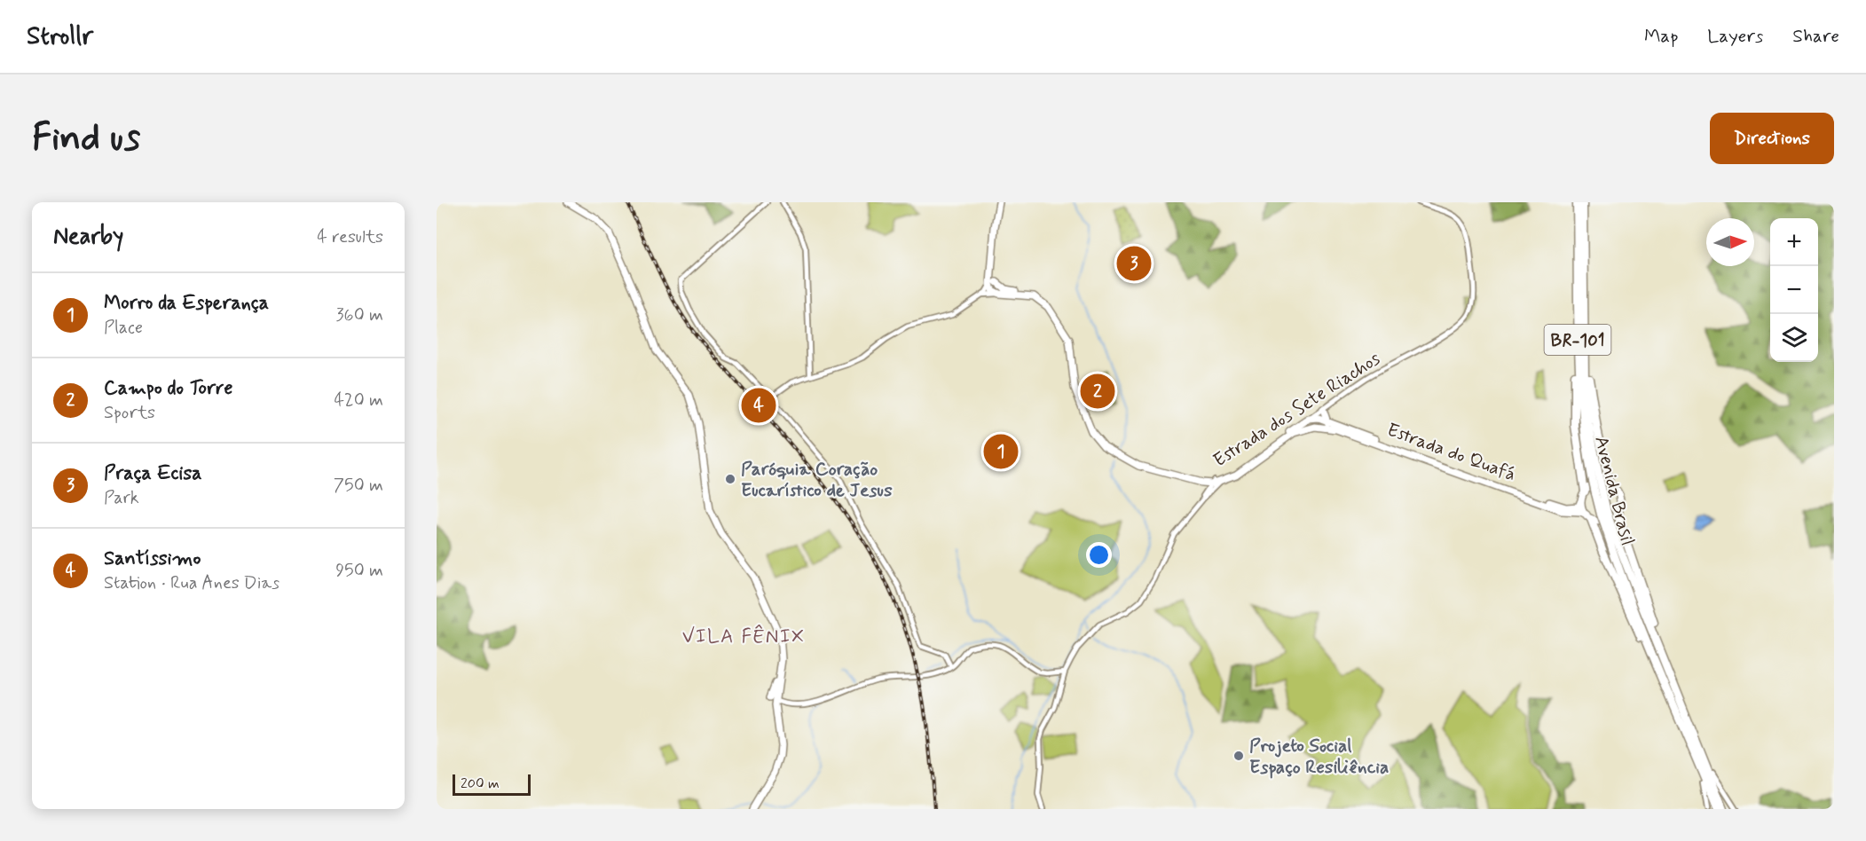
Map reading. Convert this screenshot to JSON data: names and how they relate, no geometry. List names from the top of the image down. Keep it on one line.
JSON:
{"streets":{"highway":["BR-101","Avenida Brasil"],"main road":["Estrada dos Sete Riachos","Estrada do Quafá"]},"crossings":[["Estrada dos Sete Riachos","Estrada do Quafá"]],"districts":["VILA FÊNIX"],"places":["Paróquia Coração Eucarístico de Jesus","Projeto Social Espaço Resiliência"],"scale_bar":"200 m","north":"right","page":{"header":"Strollr","nav":["Map","Layers","Share"],"buttons":"Directions","title":"Find us","heading":["Nearby","4 results"],"map_buttons":["+","−"],"pins":["3","2","4","1"],"list":[{"mark":"1","name":"Morro da Esperança","note":"Place","value":"360 m"},{"mark":"2","name":"Campo do Torre","note":"Sports","value":"420 m"},{"mark":"3","name":"Praça Ecisa","note":"Park","value":"750 m"},{"mark":"4","name":"Santíssimo","note":"Station · Rua Anes Dias","value":"950 m"}],"scale":"200 m"}}
